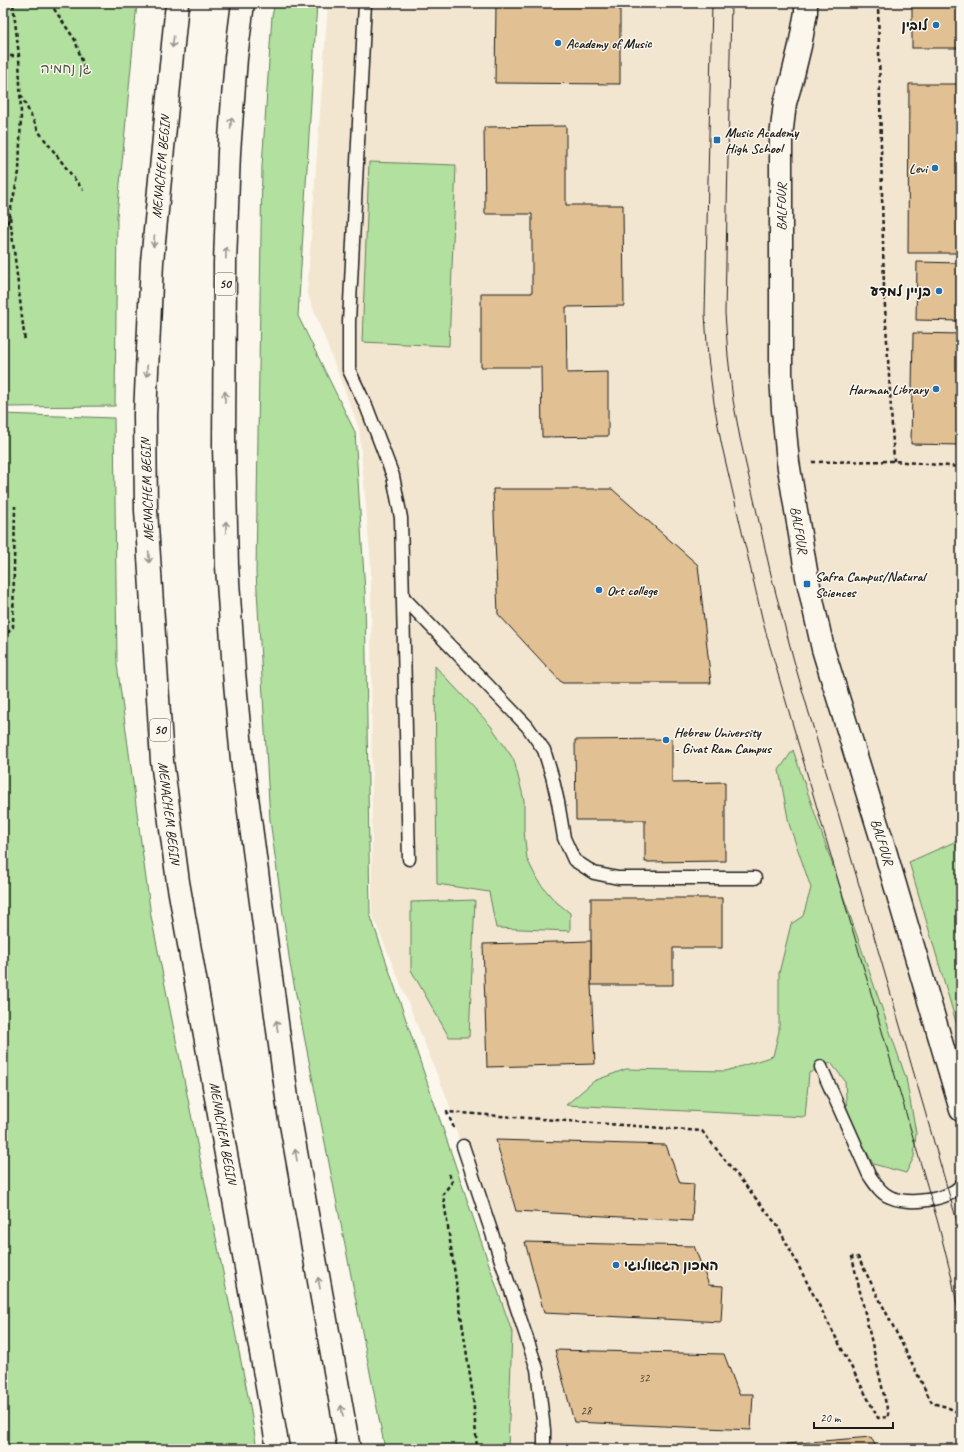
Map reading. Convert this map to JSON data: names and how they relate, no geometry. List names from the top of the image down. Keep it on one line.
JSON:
{"streets":{"main road":["MENACHEM BEGIN","BALFOUR","50"]},"parks":["גן נחמיה"],"places":{"other":["לובין","Academy of Music","Levi","בניין למדע","Harman Library","Ort college","Hebrew University - Givat Ram Campus","המכון הגאולוגי"],"transit":["Music Academy High School","Safra Campus/Natural Sciences"]},"house_numbers":["32","28"],"scale_bar":"20 m"}
